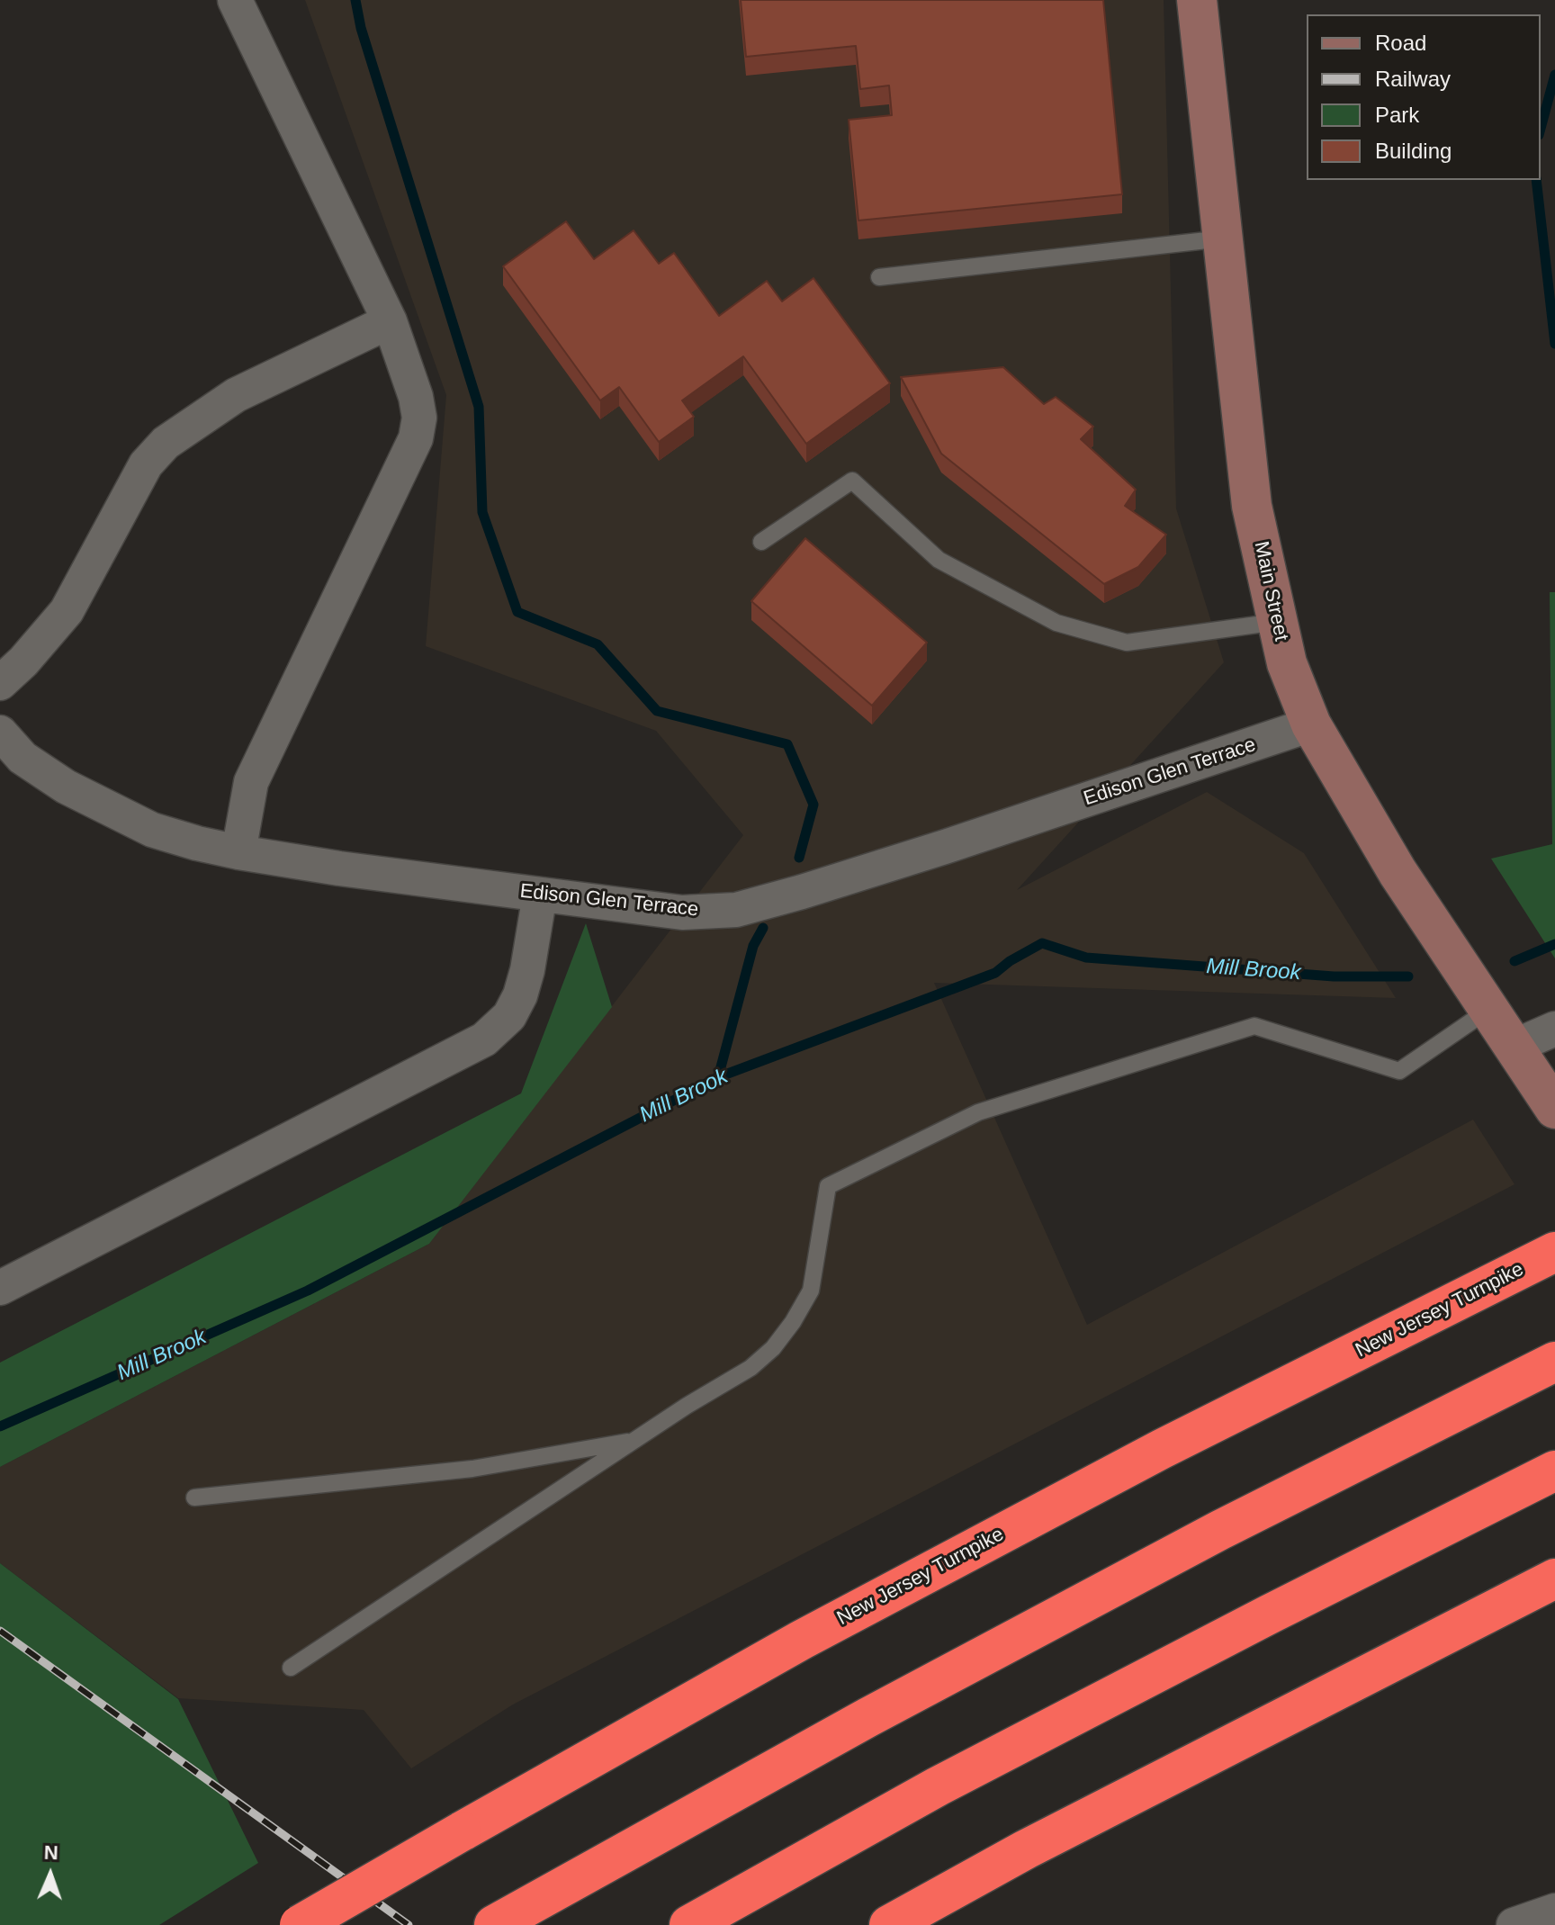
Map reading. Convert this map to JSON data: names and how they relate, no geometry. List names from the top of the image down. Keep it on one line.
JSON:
{"streets":{"highway":["New Jersey Turnpike"],"main road":["Main Street"],"street":["Edison Glen Terrace"]},"crossings":[["Main Street","Edison Glen Terrace"]],"water":["Mill Brook"],"legend":["Road","Railway","Park","Building"],"north":"top"}
